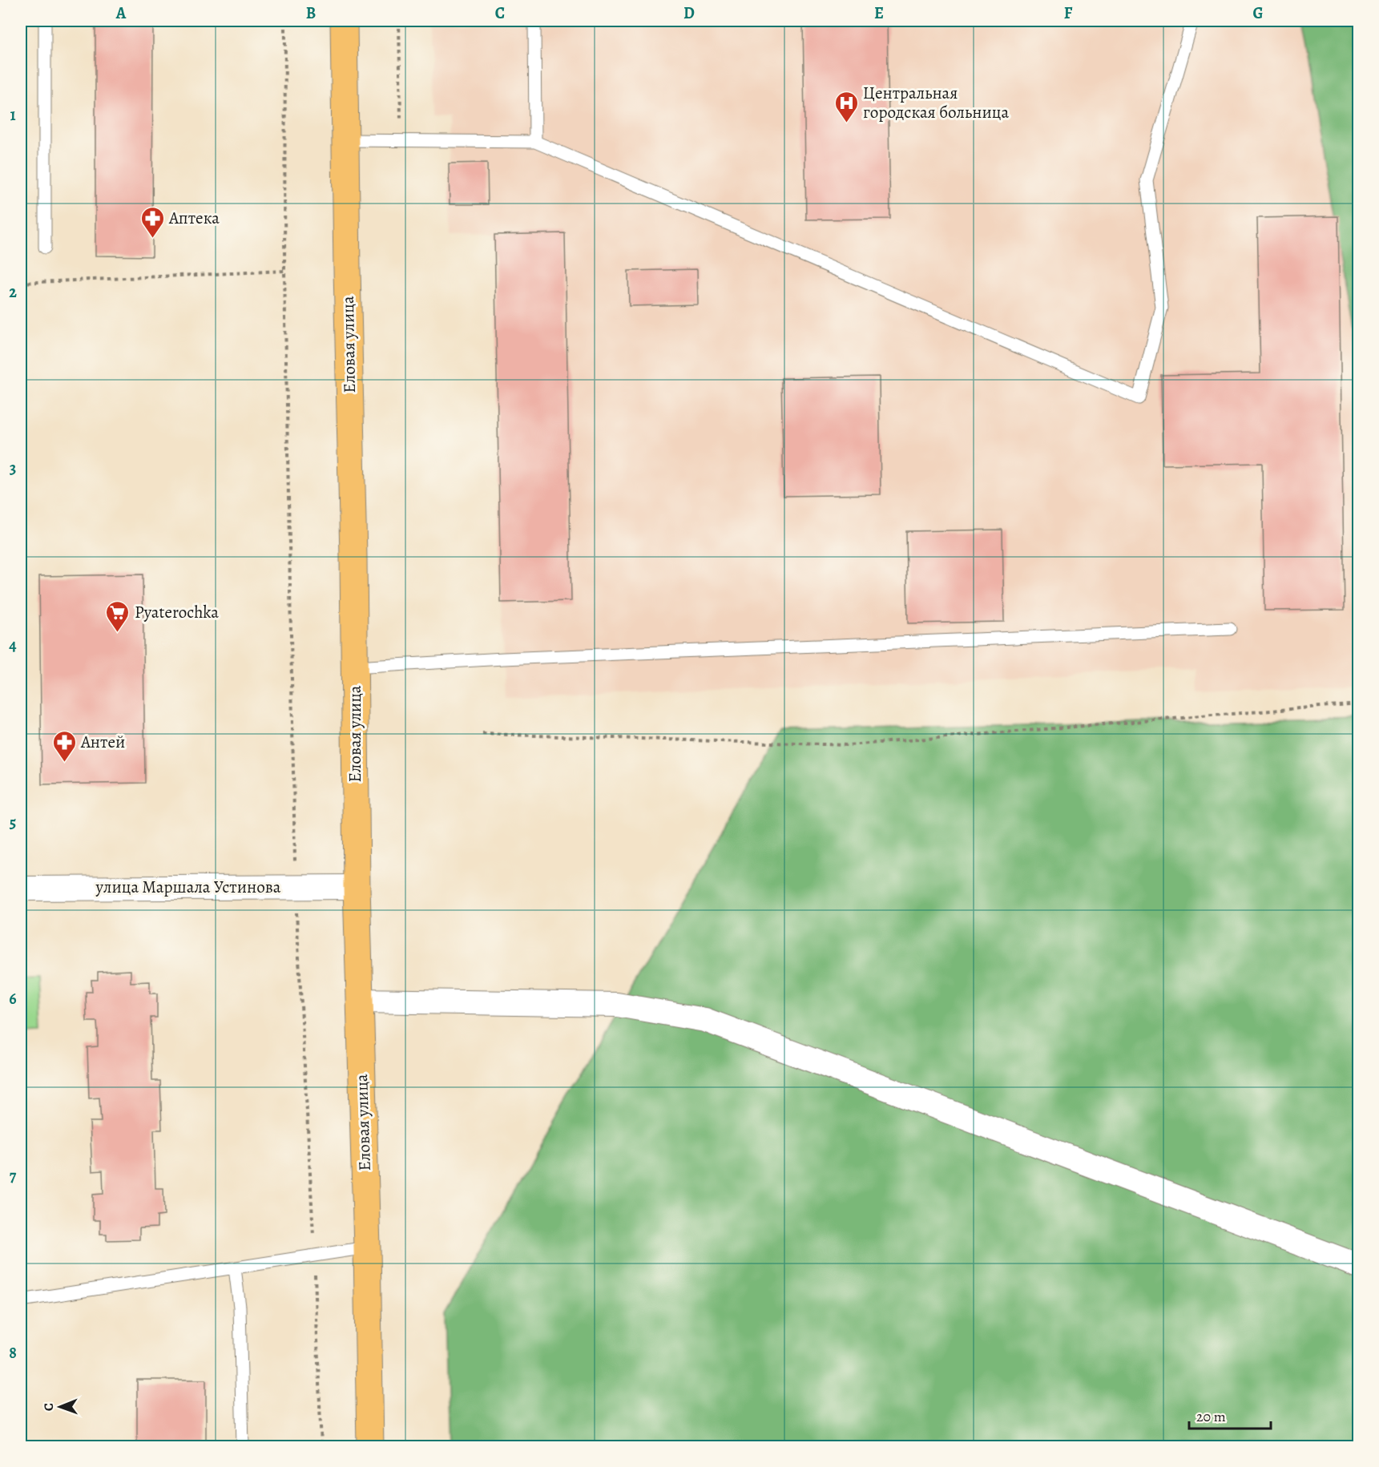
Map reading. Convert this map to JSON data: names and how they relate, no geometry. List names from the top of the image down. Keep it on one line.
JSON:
{"streets":{"main road":["Еловая улица"],"street":["улица Маршала Устинова"]},"crossings":[["Еловая улица","улица Маршала Устинова"]],"places":{"hospital":["Центральная городская больница"],"pharmacy":["Аптека","Антей"],"supermarket":["Pyaterochka"]},"scale_bar":"20 m","north":"left","grid":{"columns":["A","B","C","D","E","F","G"],"rows":["1","2","3","4","5","6","7","8"]}}
